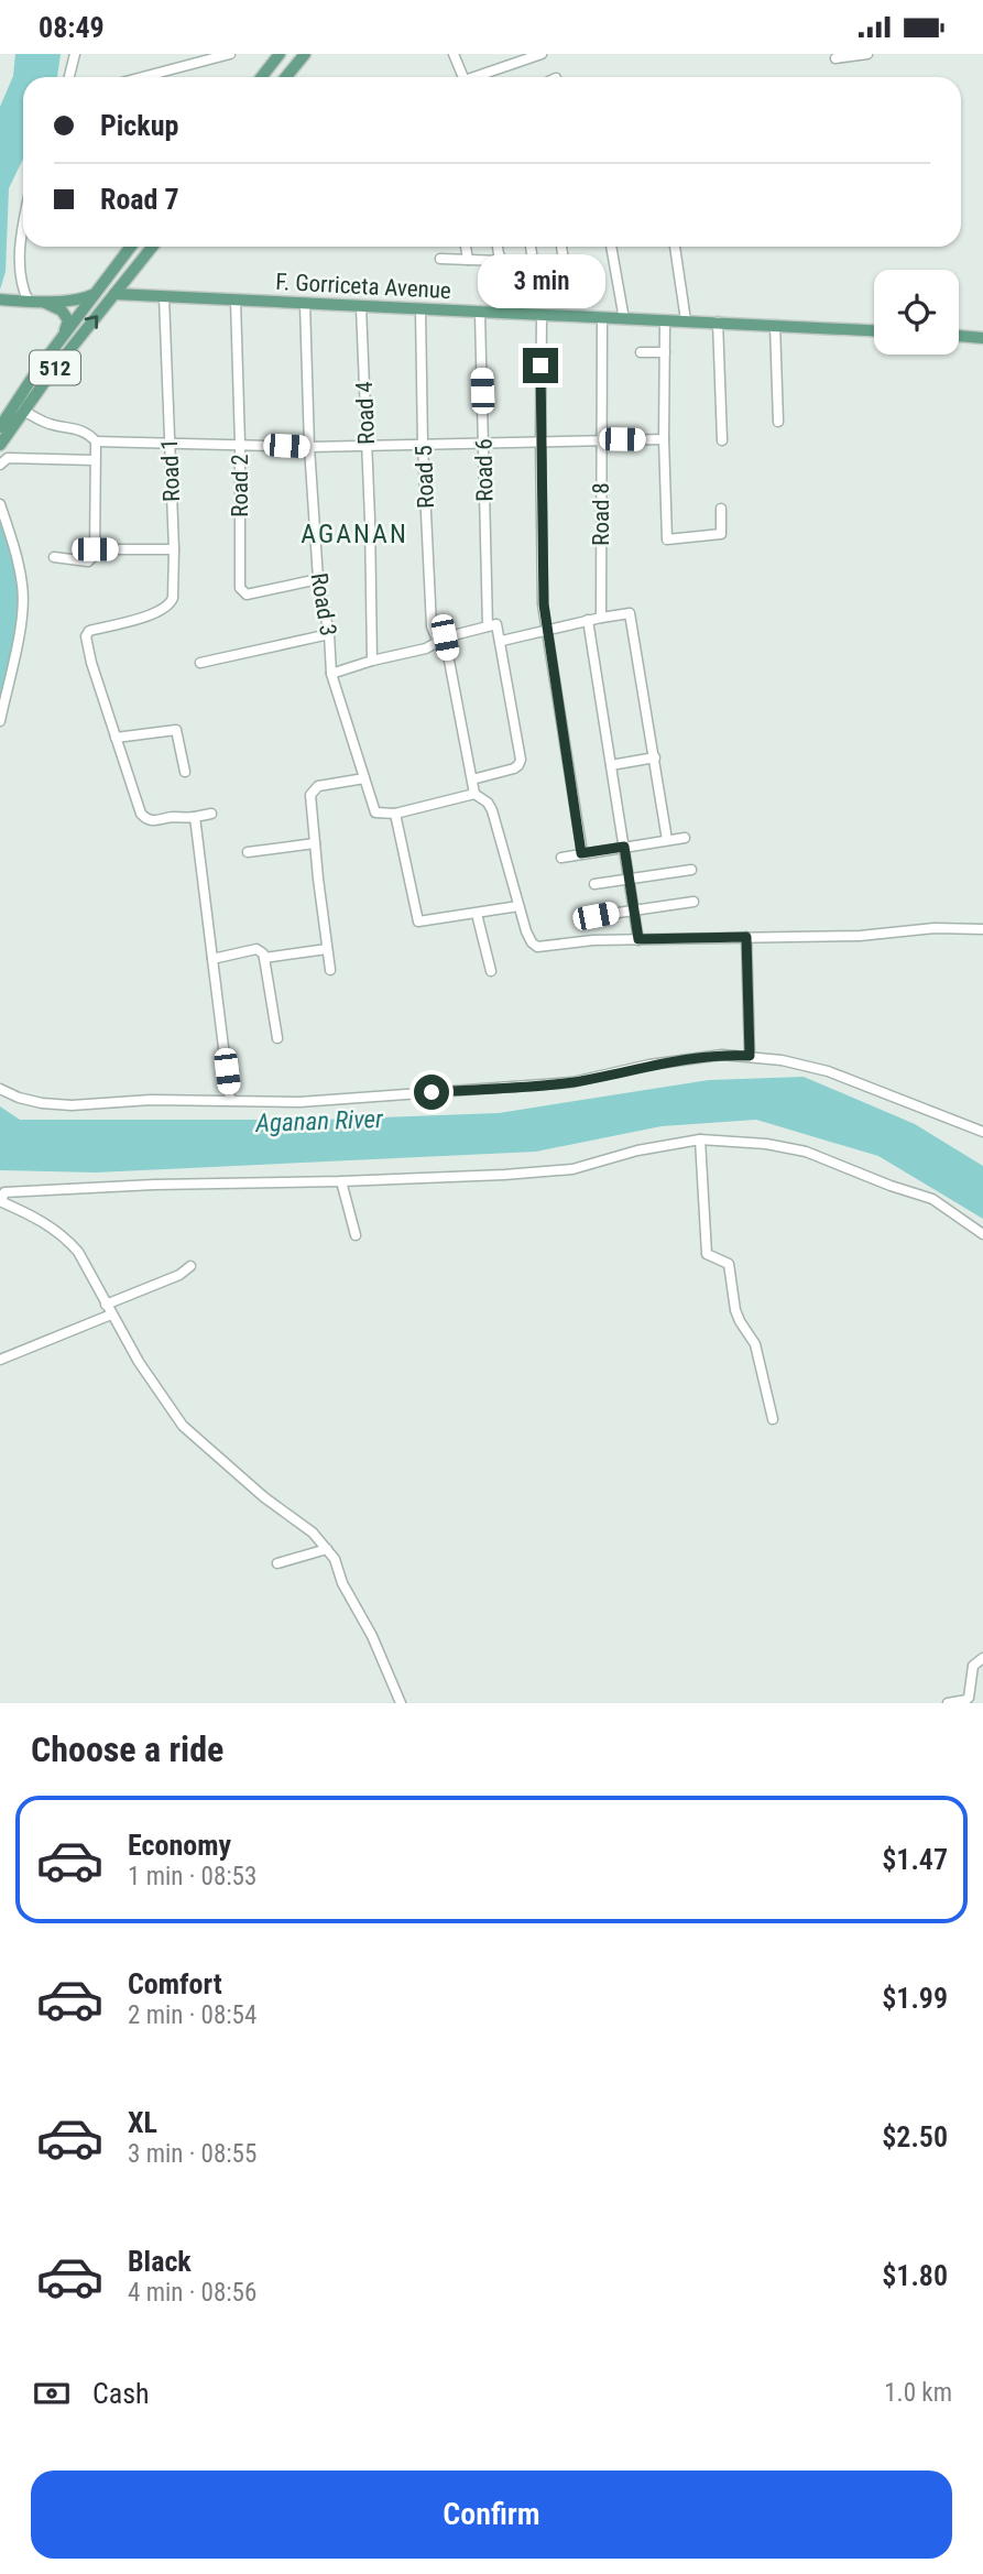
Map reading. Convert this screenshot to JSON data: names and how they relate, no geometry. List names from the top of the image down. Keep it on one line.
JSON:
{"streets":{"main road":["F. Gorriceta Avenue","512"],"street":["Road 4","Road 1","Road 6","Road 5","Road 2","Road 8","Road 3"]},"crossings":[["F. Gorriceta Avenue","512"],["F. Gorriceta Avenue","Road 4"],["F. Gorriceta Avenue","Road 1"],["F. Gorriceta Avenue","Road 6"],["F. Gorriceta Avenue","Road 5"],["F. Gorriceta Avenue","Road 2"],["F. Gorriceta Avenue","Road 8"],["F. Gorriceta Avenue","Road 3"],["Road 2","Road 3"]],"districts":["AGANAN"],"water":["Aganan River"],"page":{"status":"08:49","banner":["Pickup","Road 7"],"bubble":"3 min","heading":"Choose a ride","list":[{"name":"Economy","note":"1 min · 08:53","value":"$1.47"},{"name":"Comfort","note":"2 min · 08:54","value":"$1.99"},{"name":"XL","note":"3 min · 08:55","value":"$2.50"},{"name":"Black","note":"4 min · 08:56","value":"$1.80"}],"pay":["Cash","1.0 km"],"buttons":"Confirm"}}
